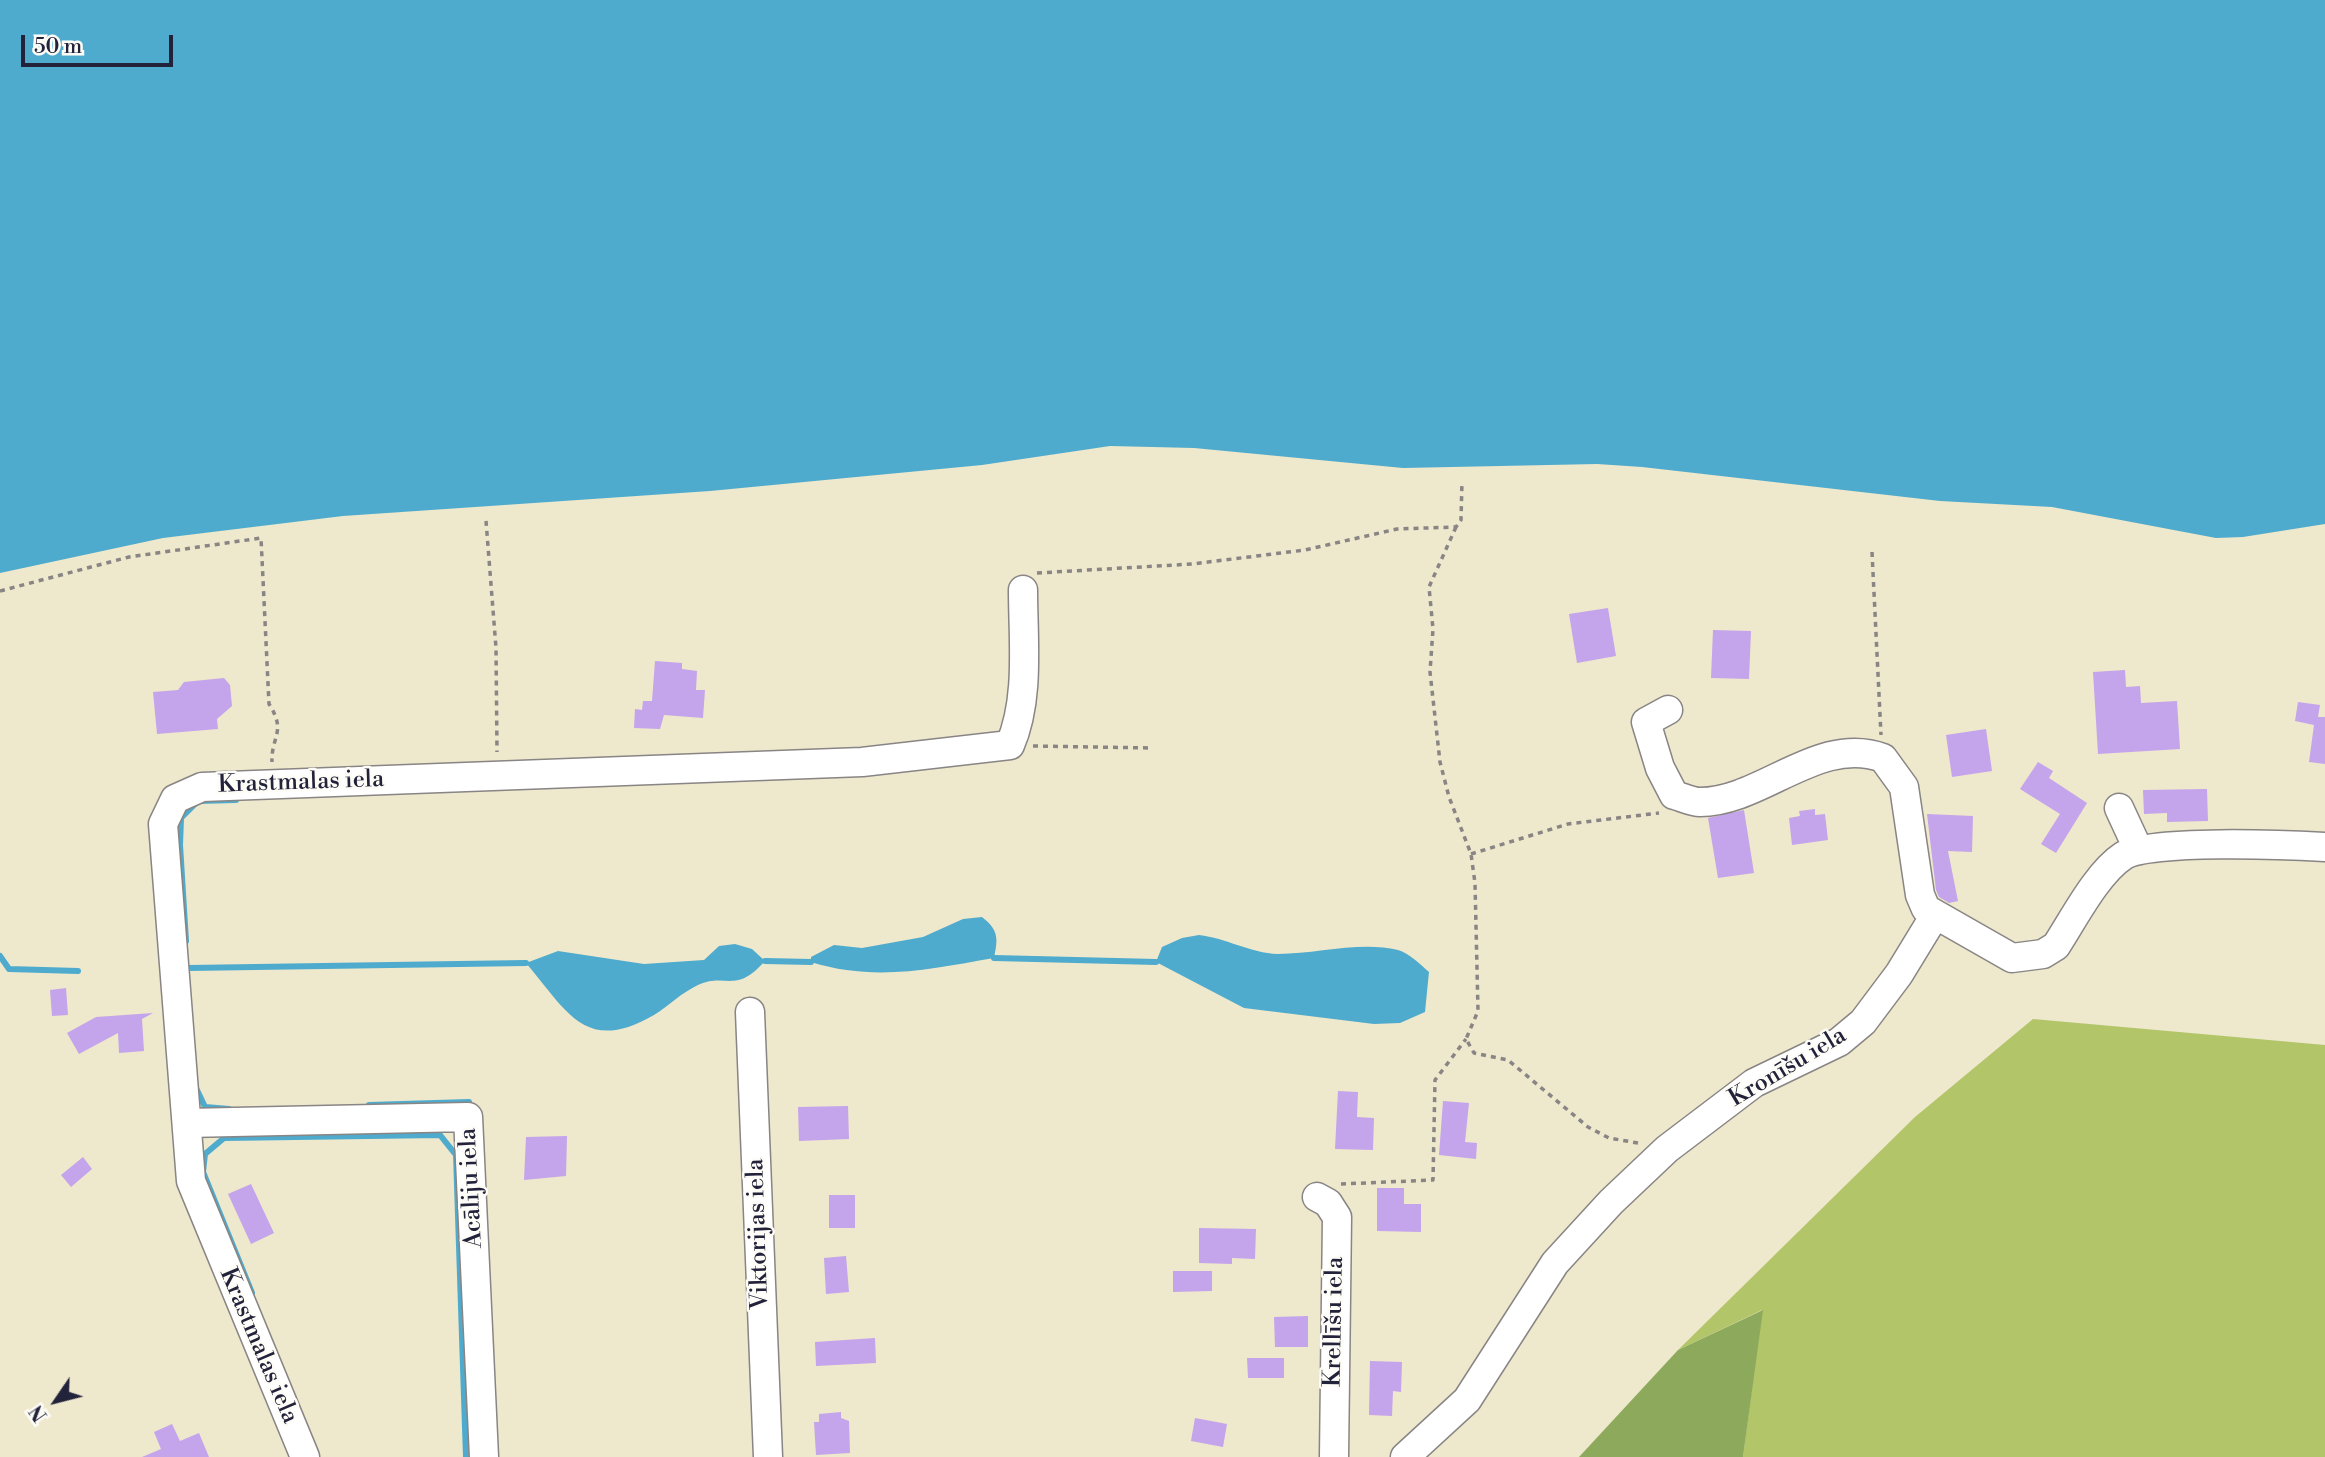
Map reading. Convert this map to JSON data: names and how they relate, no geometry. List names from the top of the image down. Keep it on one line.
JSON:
{"streets":{"street":["Krastmalas iela","Kronīšu iela","Acāliju iela","Viktorijas iela","Krellīšu iela"]},"crossings":[["Krastmalas iela","Acāliju iela"]],"scale_bar":"50 m","north":"bottom left"}
